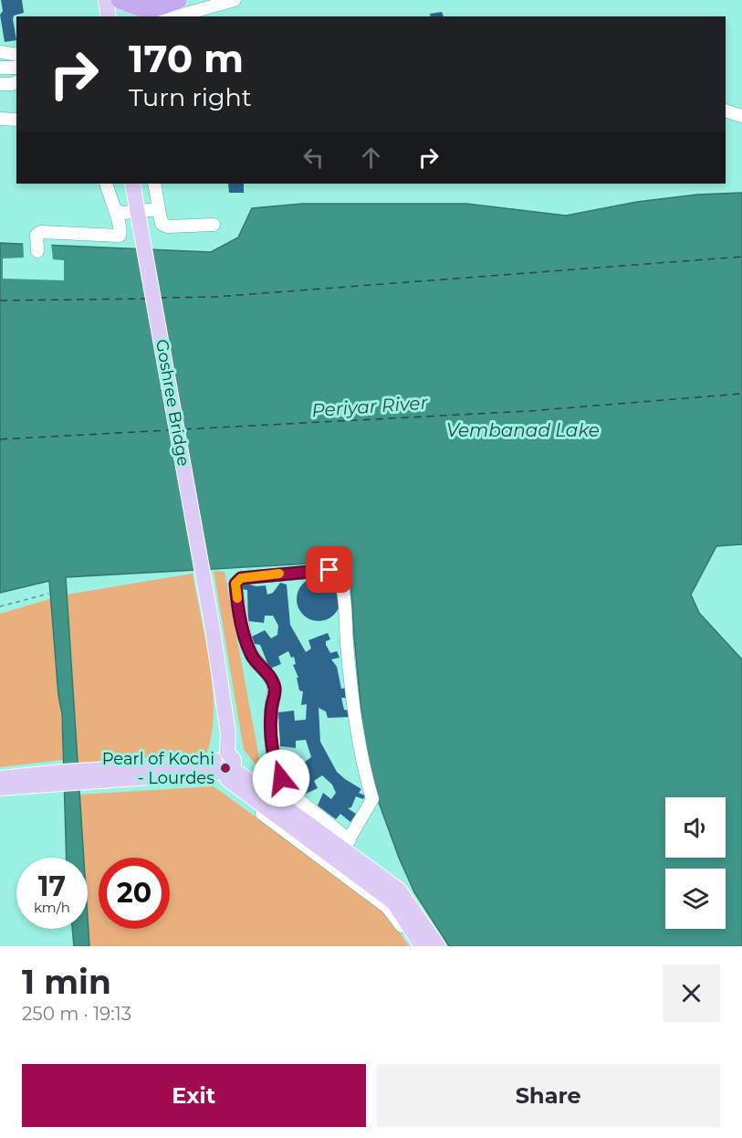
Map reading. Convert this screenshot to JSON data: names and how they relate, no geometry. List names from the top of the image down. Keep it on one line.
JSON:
{"streets":{"main road":["Goshree Bridge"]},"water":["Periyar River","Vembanad Lake"],"places":["Pearl of Kochi - Lourdes"],"page":{"turn":["170 m","Turn right"],"speed":"17 km/h","limit":"20","heading":["1 min","250 m · 19:13"],"buttons":["Exit","Share"]}}
